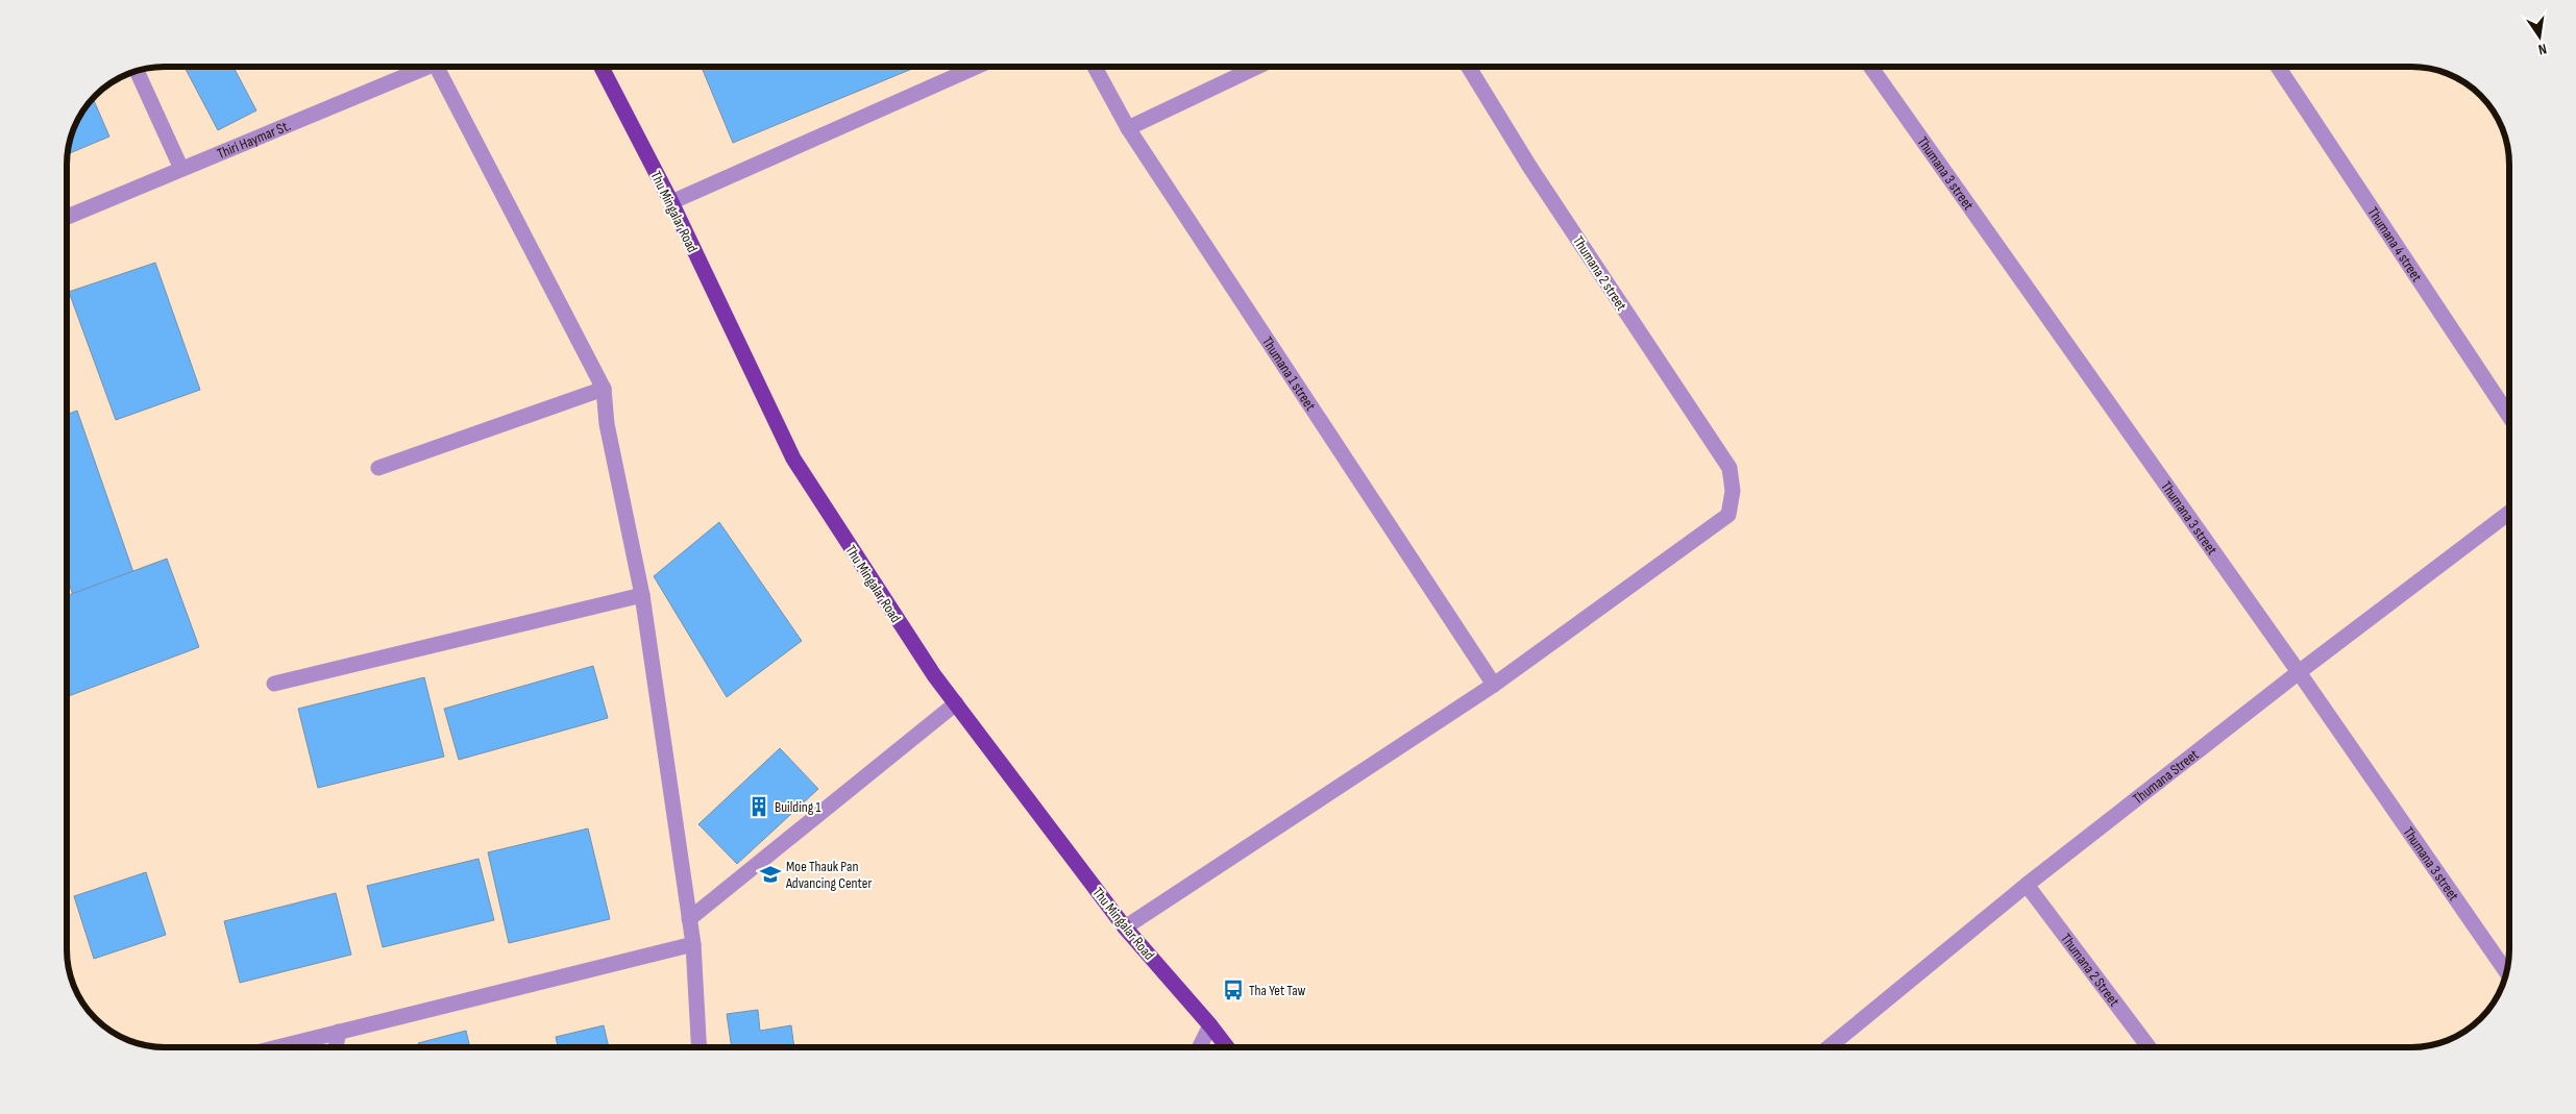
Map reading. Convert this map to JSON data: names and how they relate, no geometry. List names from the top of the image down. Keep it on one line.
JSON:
{"streets":{"main road":["Thu Mingalar Road"],"street":["Thiri Haymar St.","Thumana 3 street","Thumana 4 street","Thumana 2 street","Thumana 1 street","Thumana Street","Thumana 2 Street"]},"crossings":[["Thumana 3 street","Thumana Street"],["Thumana 2 street","Thumana 1 street"],["Thumana Street","Thumana 2 Street"]],"places":{"building":["Building 1"],"school or university":["Moe Thauk Pan Advancing Center"],"bus stop":["Tha Yet Taw"]},"north":"bottom"}
